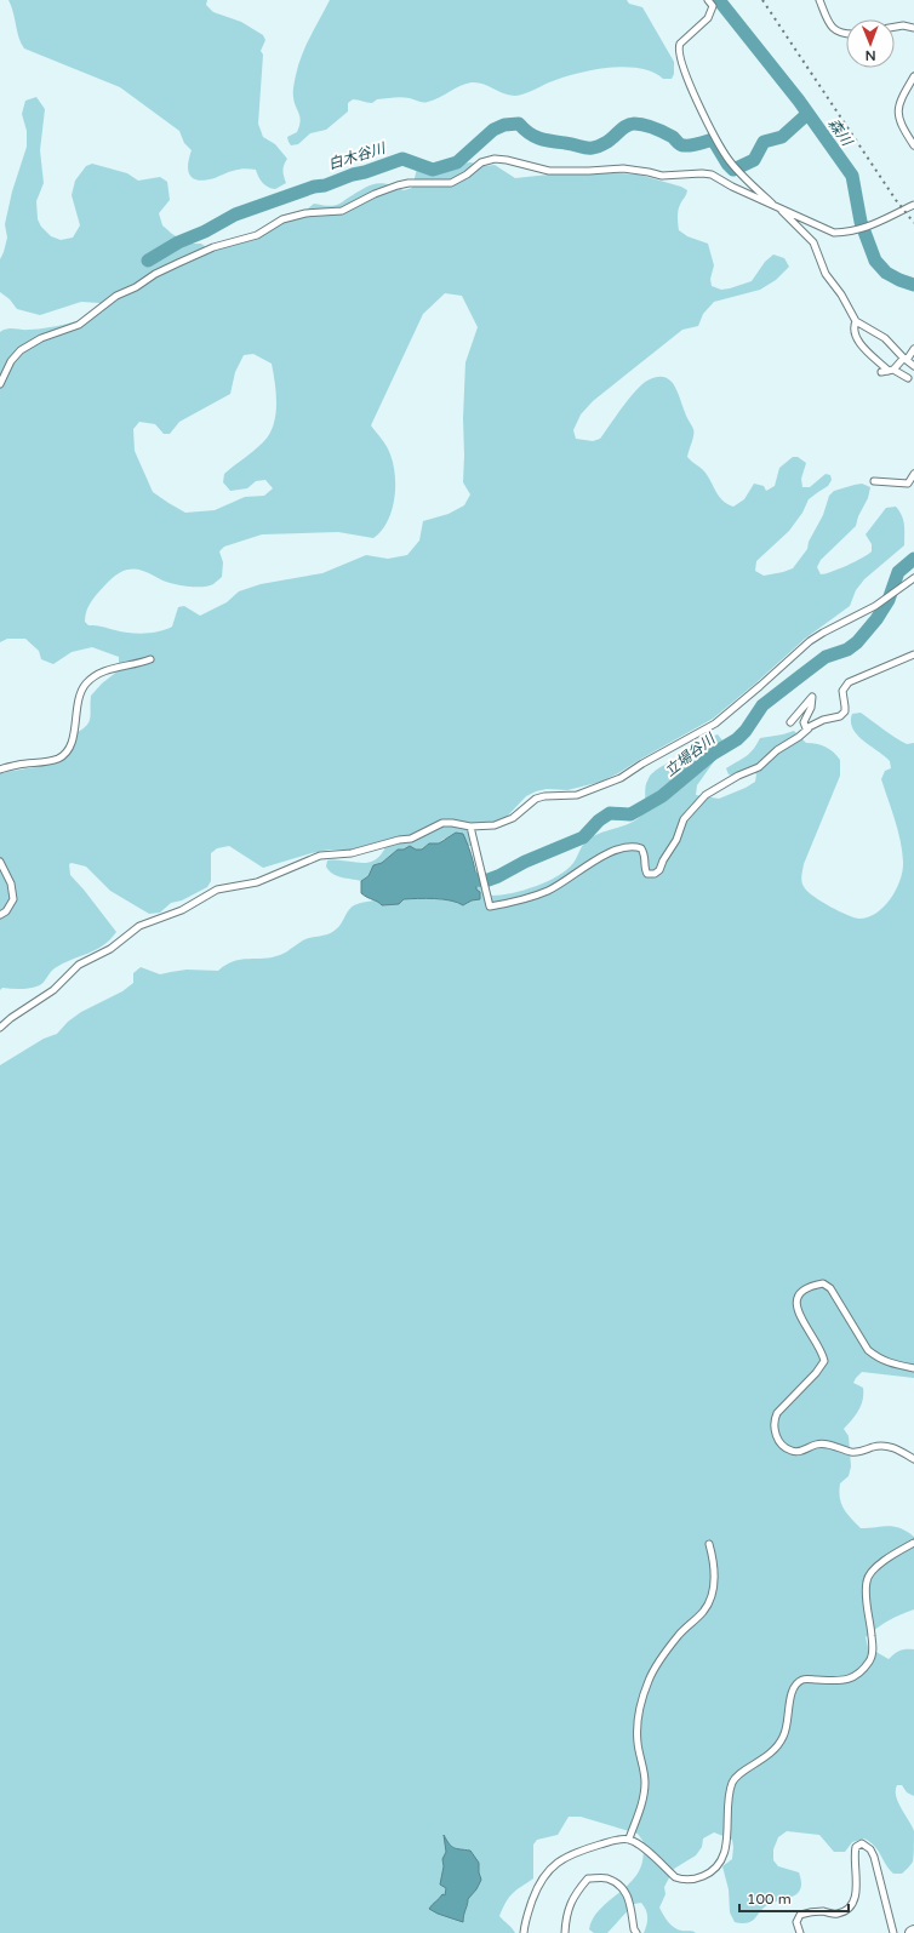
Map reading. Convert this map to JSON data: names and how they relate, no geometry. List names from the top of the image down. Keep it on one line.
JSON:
{"water":["森川","白木谷川","立場谷川"],"scale_bar":"100 m","north":"bottom"}
